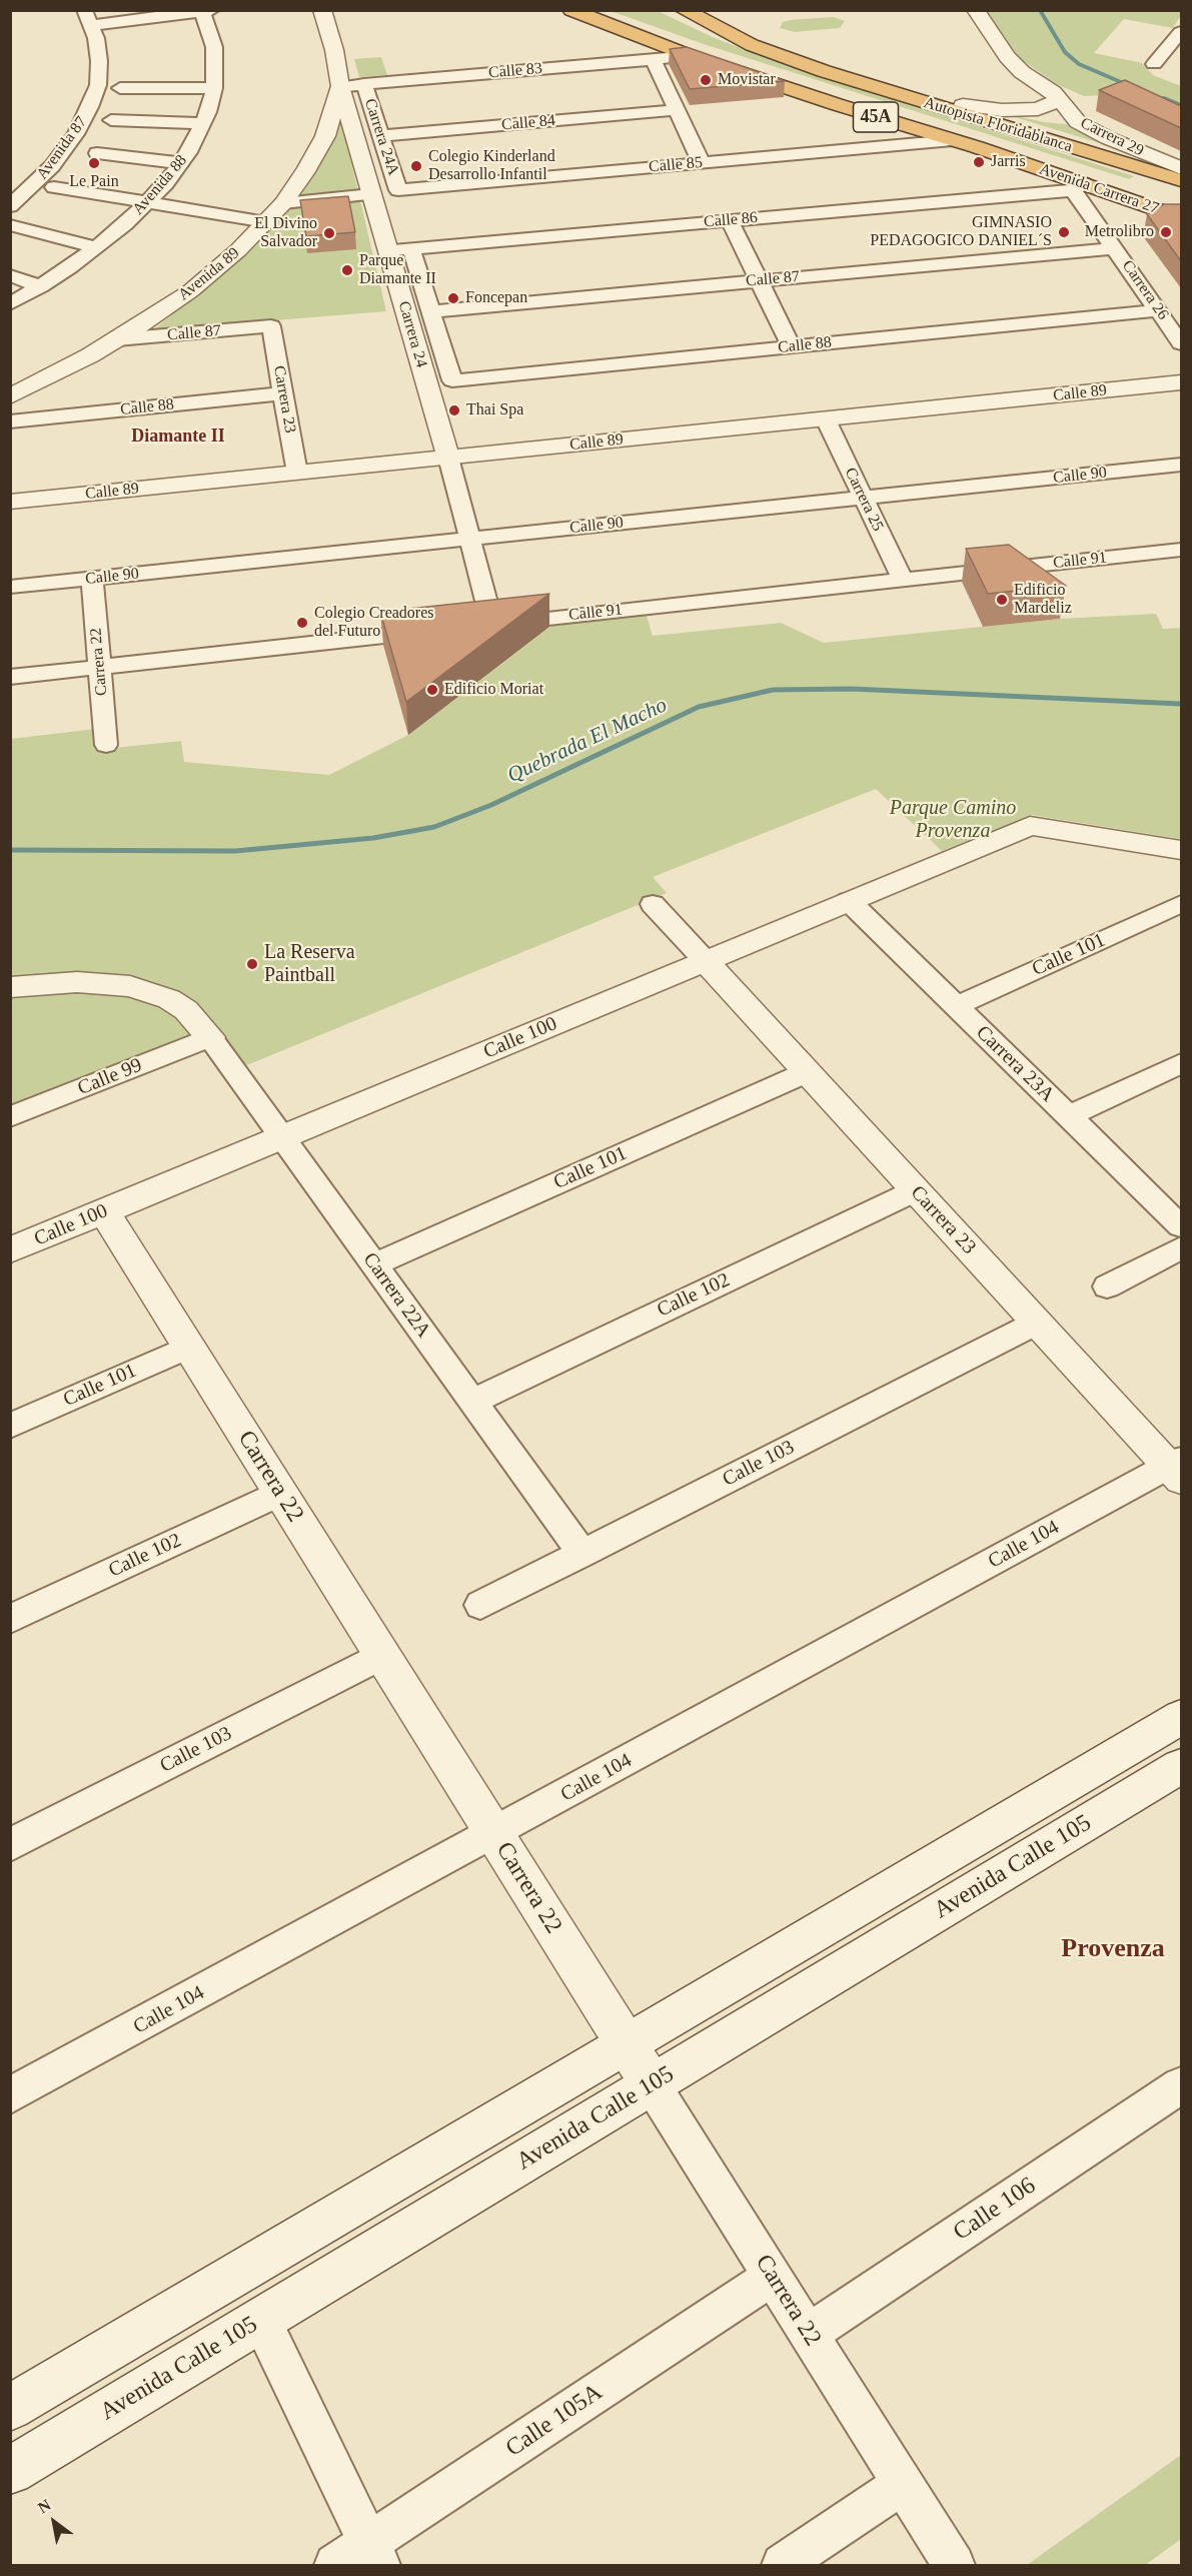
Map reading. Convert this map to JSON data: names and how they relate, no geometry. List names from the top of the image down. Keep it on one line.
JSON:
{"streets":{"highway":["45A","Autopista Floridablanca","Avenida Carrera 27"],"street":["Calle 83","Calle 84","Carrera 24A","Carrera 29","Avenida 87","Calle 85","Avenida 88","Calle 86","Avenida 89","Calle 87","Carrera 26","Carrera 24","Calle 88","Calle 89","Carrera 23","Calle 90","Carrera 25","Calle 91","Carrera 22","Calle 101","Calle 100","Carrera 23A","Calle 99","Carrera 22A","Calle 102","Calle 103","Calle 104","Avenida Calle 105","Calle 106","Calle 105A"]},"crossings":[["Calle 83","Carrera 24A"],["Calle 83","Avenida Carrera 27"],["Calle 83","Carrera 24"],["Calle 84","Carrera 24A"],["Autopista Floridablanca","Avenida Carrera 27"],["Carrera 24A","Calle 85"],["Carrera 29","Avenida Carrera 27"],["Calle 85","Avenida Carrera 27"],["Avenida Carrera 27","Calle 86"],["Avenida Carrera 27","Carrera 26"],["Calle 86","Carrera 26"],["Calle 86","Carrera 24"],["Avenida 89","Calle 87"],["Avenida 89","Carrera 24"],["Calle 87","Carrera 26"],["Calle 87","Calle 88"],["Calle 87","Carrera 23"],["Carrera 26","Calle 88"],["Carrera 24","Calle 89"],["Carrera 24","Calle 90"],["Carrera 24","Calle 91"],["Calle 88","Carrera 23"],["Calle 89","Carrera 23"],["Calle 89","Carrera 25"],["Carrera 23","Calle 101"],["Carrera 23","Calle 100"],["Carrera 23","Calle 102"],["Carrera 23","Calle 103"],["Carrera 23","Calle 104"],["Calle 90","Carrera 25"],["Calle 90","Carrera 22"],["Carrera 25","Calle 91"],["Carrera 22","Calle 101"],["Carrera 22","Calle 100"],["Carrera 22","Calle 102"],["Carrera 22","Calle 103"],["Carrera 22","Calle 104"],["Carrera 22","Avenida Calle 105"],["Carrera 22","Calle 106"],["Carrera 22","Calle 105A"],["Calle 101","Carrera 23A"],["Calle 101","Carrera 22A"],["Calle 100","Carrera 23A"],["Calle 100","Carrera 22A"],["Calle 99","Carrera 22A"],["Carrera 22A","Calle 102"],["Carrera 22A","Calle 103"]],"districts":["Diamante II","Provenza"],"water":["Quebrada El Macho"],"parks":["Parque Camino Provenza"],"places":["Movistar","Jarris","Le Pain","Colegio Kinderland Desarrollo Infantil","GIMNASIO PEDAGOGICO DANIEL´S","Metrolibro","El Divino Salvador","Parque Diamante II","Foncepan","Thai Spa","Edificio Mardeliz","Colegio Creadores del Futuro","Edificio Moriat","La Reserva Paintball"],"north":"top left"}
